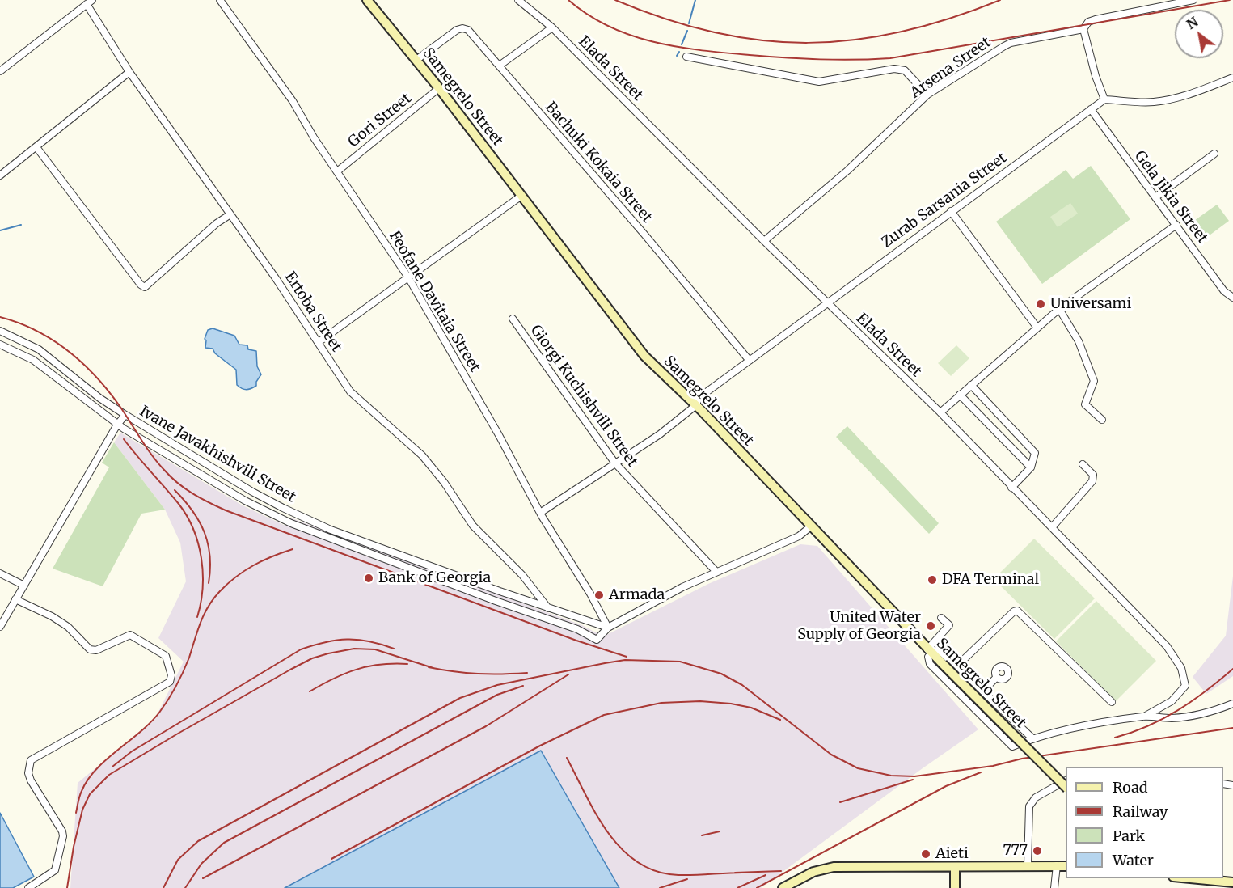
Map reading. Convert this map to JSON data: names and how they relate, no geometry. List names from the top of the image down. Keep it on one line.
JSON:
{"streets":{"main road":["Samegrelo Street"],"street":["Arsena Street","Elada Street","Gori Street","Bachuki Kokaia Street","Gela Jikia Street","Zurab Sarsania Street","Feofane Davitaia Street","Ertoba Street","Giorgi Kuchishvili Street","Ivane Javakhishvili Street"]},"crossings":[["Arsena Street","Elada Street"],["Elada Street","Zurab Sarsania Street"],["Samegrelo Street","Gori Street"],["Samegrelo Street","Bachuki Kokaia Street"],["Samegrelo Street","Zurab Sarsania Street"],["Gori Street","Feofane Davitaia Street"],["Bachuki Kokaia Street","Zurab Sarsania Street"],["Gela Jikia Street","Zurab Sarsania Street"],["Zurab Sarsania Street","Feofane Davitaia Street"],["Zurab Sarsania Street","Giorgi Kuchishvili Street"],["Feofane Davitaia Street","Ivane Javakhishvili Street"],["Ertoba Street","Ivane Javakhishvili Street"]],"places":["Universami","Bank of Georgia","DFA Terminal","Armada","United Water Supply of Georgia","777","Aieti"],"legend":["Road","Railway","Park","Water"],"north":"top left"}
